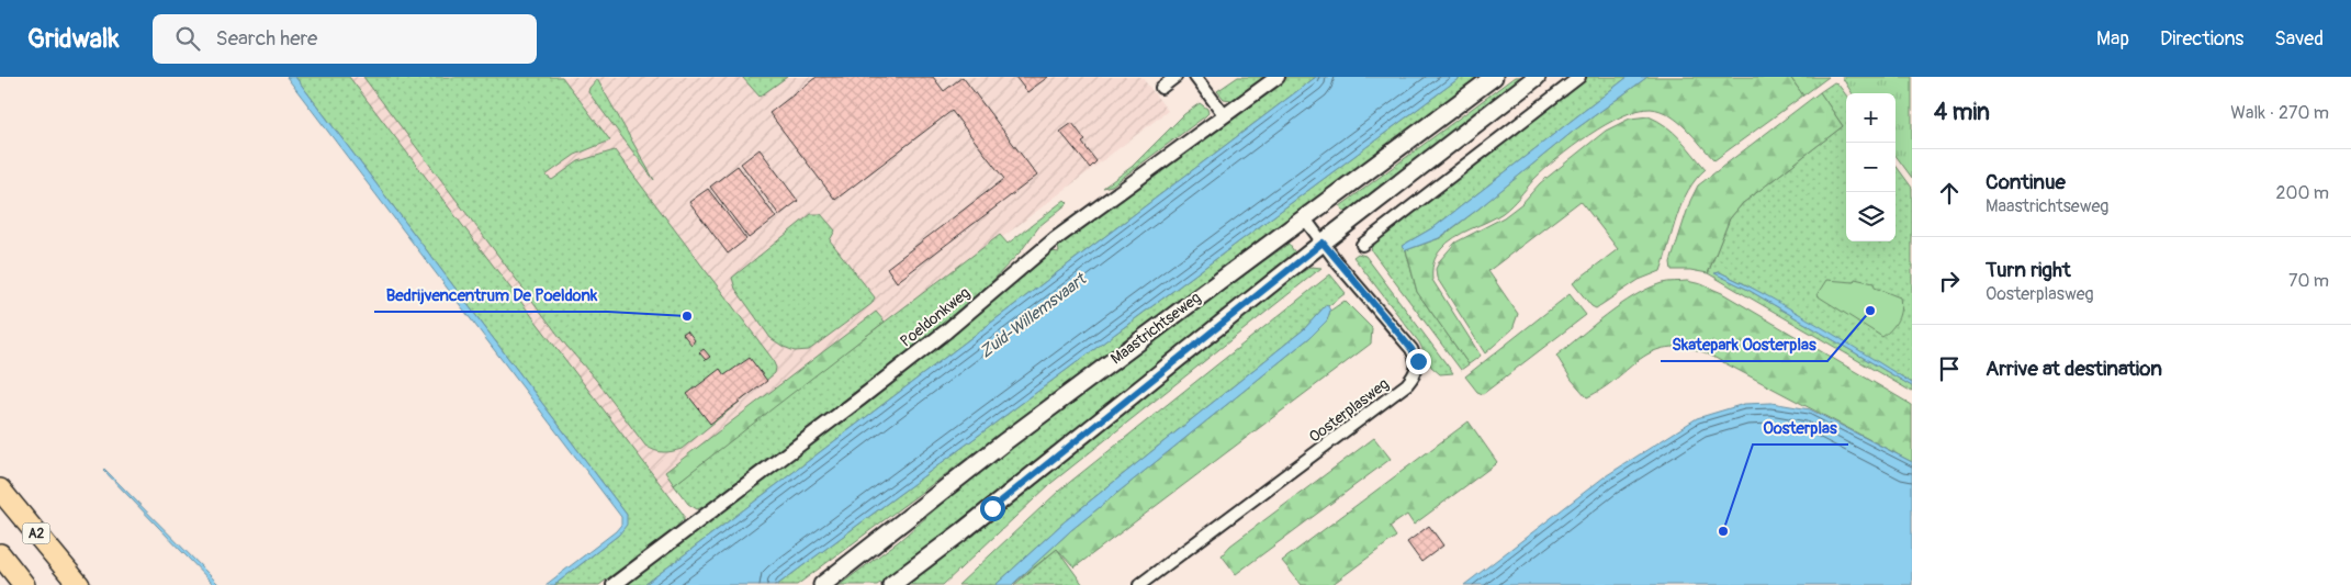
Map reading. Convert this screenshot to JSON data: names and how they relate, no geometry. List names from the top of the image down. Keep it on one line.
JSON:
{"streets":{"highway":["A2"],"main road":["Maastrichtseweg"],"street":["Poeldonkweg","Oosterplasweg"]},"crossings":[["Maastrichtseweg","Oosterplasweg"]],"water":["Zuid-Willemsvaart"],"places":["Skatepark Oosterplas","Bedrijvencentrum De Poeldonk","Oosterplas"],"page":{"header":"Gridwalk","search":"Search here","nav":["Map","Directions","Saved"],"heading":["4 min","Walk · 270 m"],"map_buttons":["+","−"],"list":[["Continue","Maastrichtseweg","200 m"],["Turn right","Oosterplasweg","70 m"],"Arrive at destination"]}}
